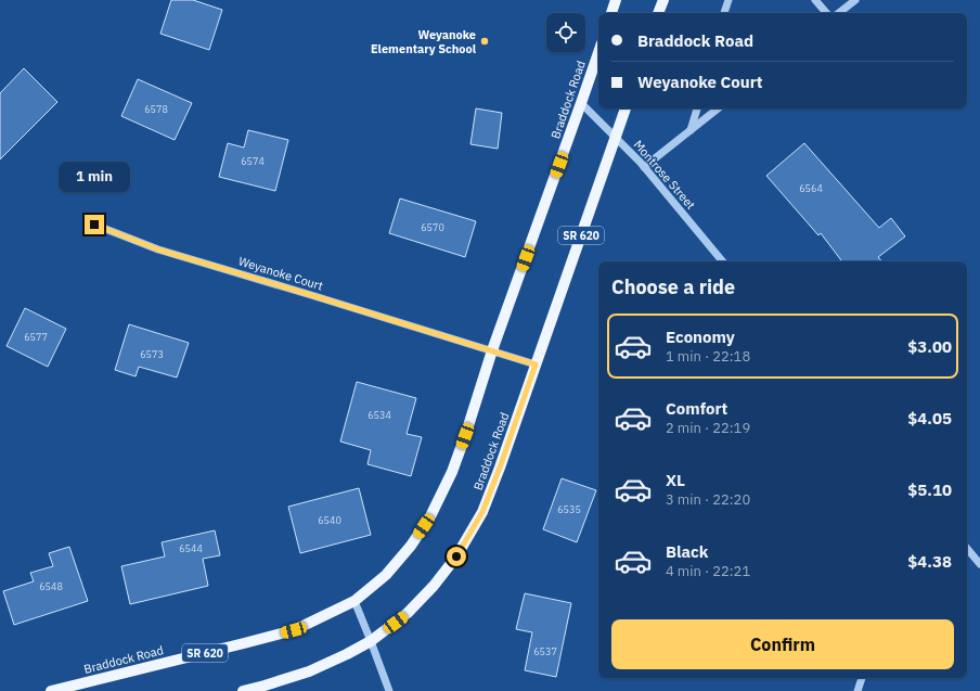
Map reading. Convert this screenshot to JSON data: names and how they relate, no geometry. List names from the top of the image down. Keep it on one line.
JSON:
{"streets":{"main road":["Braddock Road","SR 620"],"street":["Montrose Street","Weyanoke Court"]},"crossings":[["Braddock Road","Montrose Street"],["Braddock Road","Weyanoke Court"]],"places":["Weyanoke Elementary School"],"house_numbers":["6578","6574","6564","6570","6577","6573","6534","6535","6540","6544","6548","6537"],"page":{"banner":["Braddock Road","Weyanoke Court"],"bubble":"1 min","heading":"Choose a ride","list":[{"name":"Economy","note":"1 min · 22:18","value":"$3.00"},{"name":"Comfort","note":"2 min · 22:19","value":"$4.05"},{"name":"XL","note":"3 min · 22:20","value":"$5.10"},{"name":"Black","note":"4 min · 22:21","value":"$4.38"}],"buttons":"Confirm"}}
